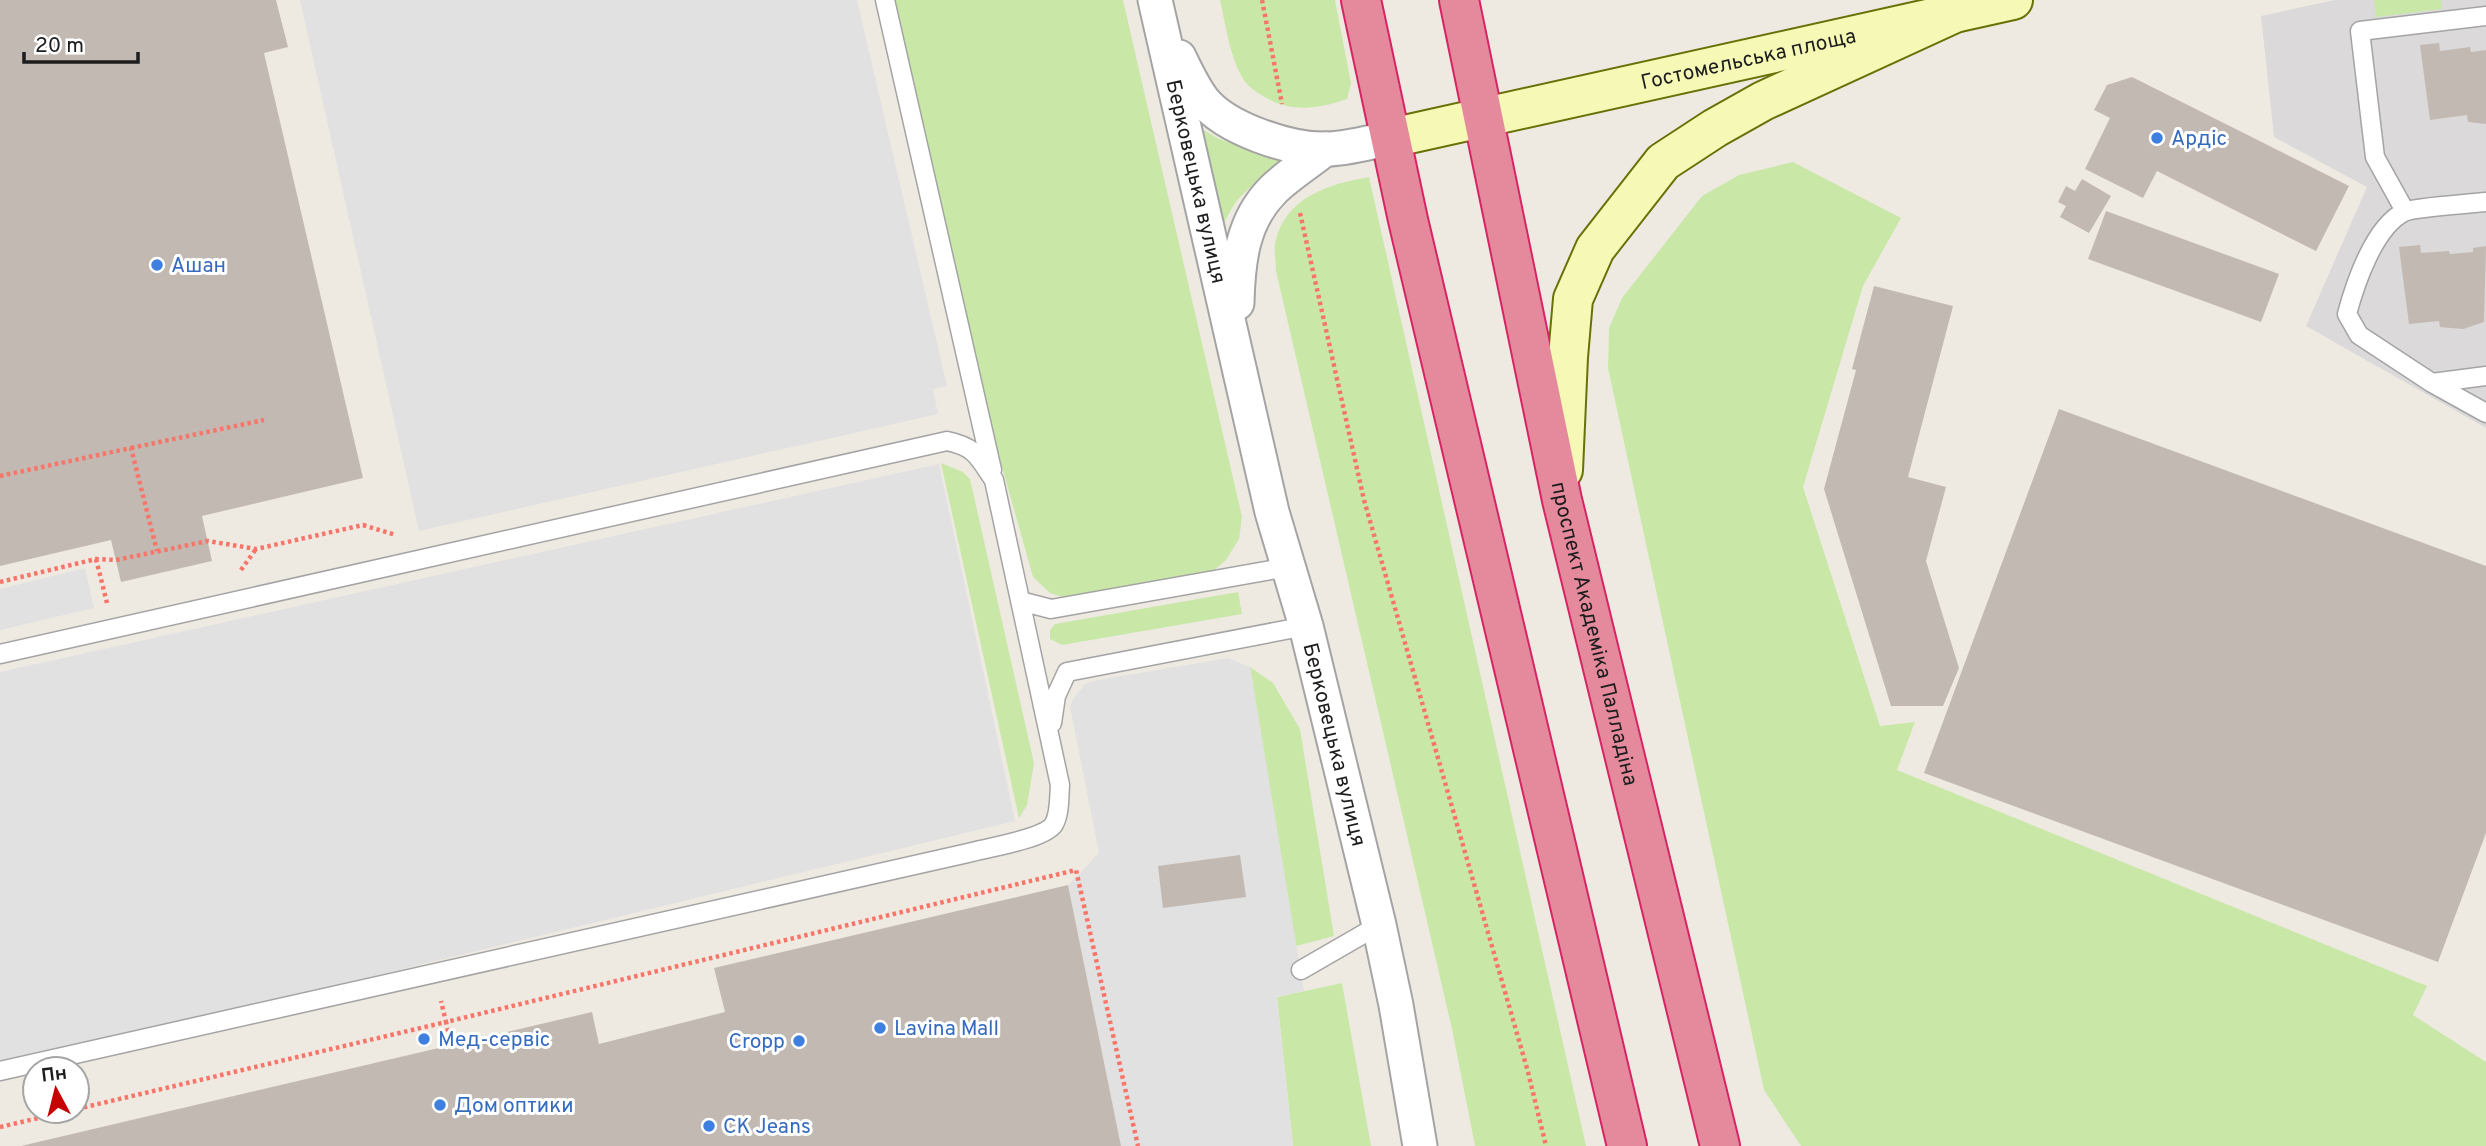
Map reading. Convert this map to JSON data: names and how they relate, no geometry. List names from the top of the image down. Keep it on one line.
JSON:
{"streets":{"highway":["проспект Академіка Палладіна"],"main road":["Гостомельська площа"],"street":["Берковецька вулиця"]},"crossings":[["Гостомельська площа","Берковецька вулиця"],["Гостомельська площа","проспект Академіка Палладіна"]],"places":["Ардіс","Ашан","Lavina Mall","Мед-сервіс","Cropp","Дом оптики","CK Jeans"],"scale_bar":"20 m","north":"top"}
